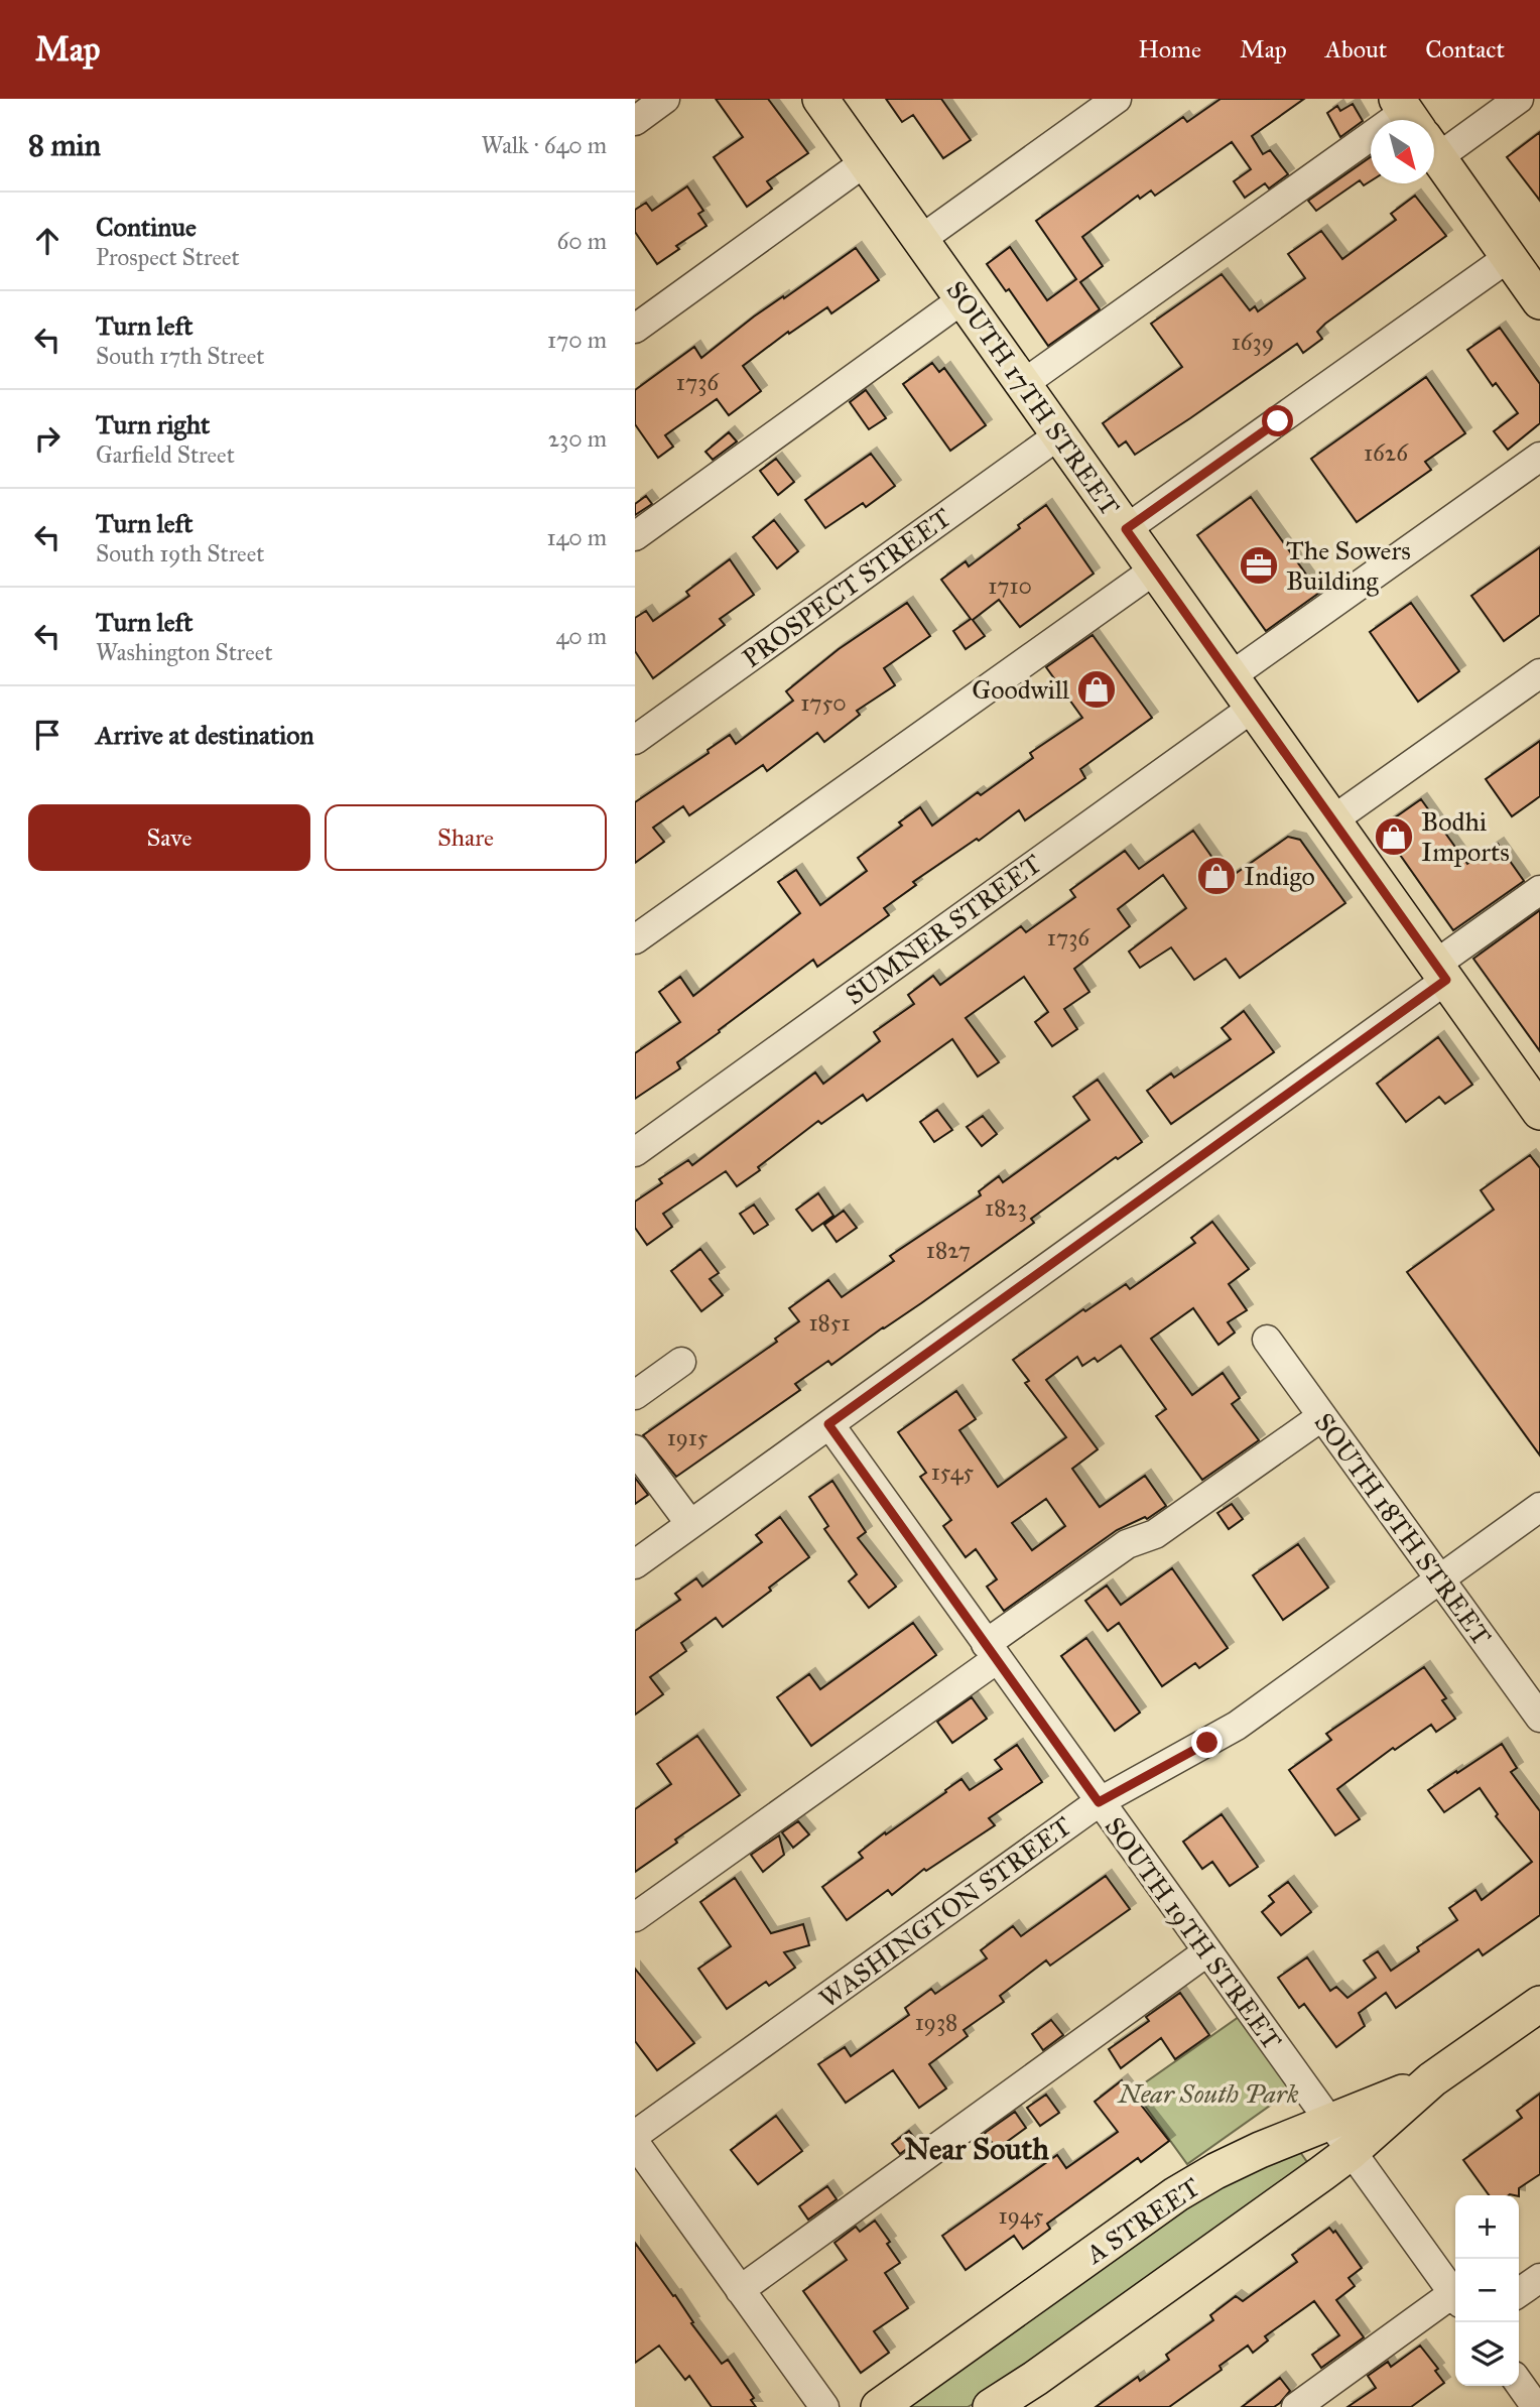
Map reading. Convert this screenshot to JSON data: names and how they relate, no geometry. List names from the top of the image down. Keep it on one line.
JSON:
{"streets":{"main road":["SOUTH 17TH STREET","A STREET"],"street":["PROSPECT STREET","SUMNER STREET","SOUTH 18TH STREET","WASHINGTON STREET","SOUTH 19TH STREET"]},"crossings":[["SOUTH 17TH STREET","PROSPECT STREET"],["SOUTH 17TH STREET","SUMNER STREET"],["SOUTH 18TH STREET","WASHINGTON STREET"],["WASHINGTON STREET","SOUTH 19TH STREET"],["SOUTH 19TH STREET","A STREET"]],"districts":["Near South"],"parks":["Near South Park"],"places":{"office":["The Sowers Building"],"shop":["Goodwill","Bodhi Imports","Indigo"]},"house_numbers":["1639","1736","1626","1710","1750","1736","1823","1827","1851","1915","1545","1938","1945"],"north":"bottom right","page":{"header":"Map","nav":["Home","Map","About","Contact"],"heading":["8 min","Walk · 640 m"],"list":[["Continue","Prospect Street","60 m"],["Turn left","South 17th Street","170 m"],["Turn right","Garfield Street","230 m"],["Turn left","South 19th Street","140 m"],["Turn left","Washington Street","40 m"],"Arrive at destination"],"buttons":["Save","Share"],"map_buttons":["+","−"]}}
